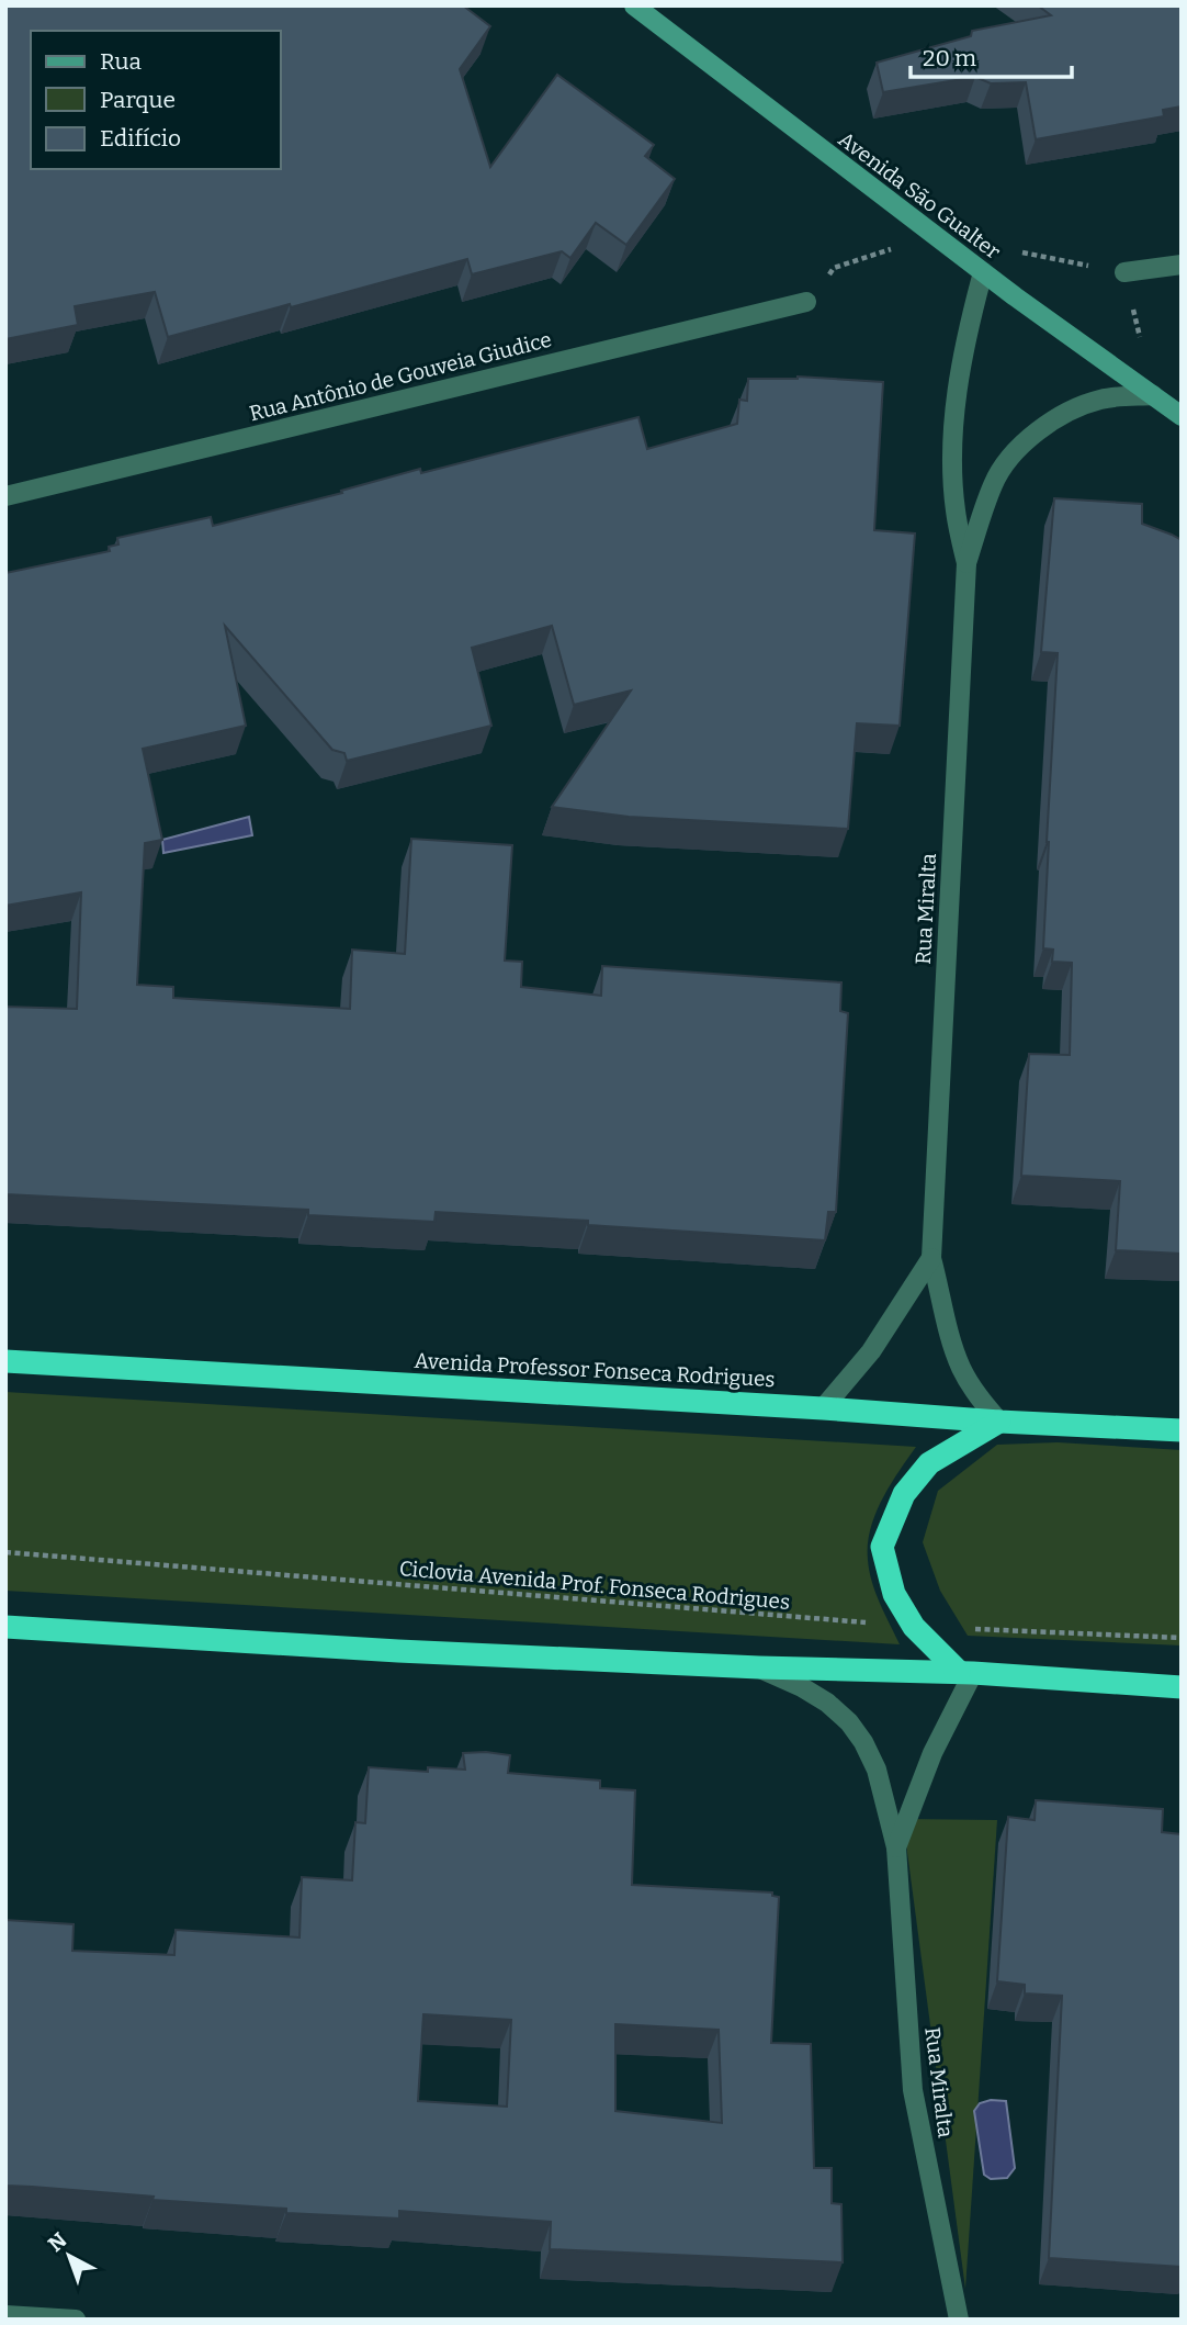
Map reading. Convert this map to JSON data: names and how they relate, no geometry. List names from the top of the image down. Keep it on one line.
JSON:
{"streets":{"highway":["Avenida Professor Fonseca Rodrigues"],"street":["Avenida São Gualter","Rua Antônio de Gouveia Giudice","Rua Miralta"],"path":["Ciclovia Avenida Prof. Fonseca Rodrigues"]},"crossings":[["Avenida São Gualter","Rua Miralta"],["Rua Miralta","Avenida Professor Fonseca Rodrigues"]],"legend":["Rua","Parque","Edifício"],"scale_bar":"20 m","north":"top left"}
